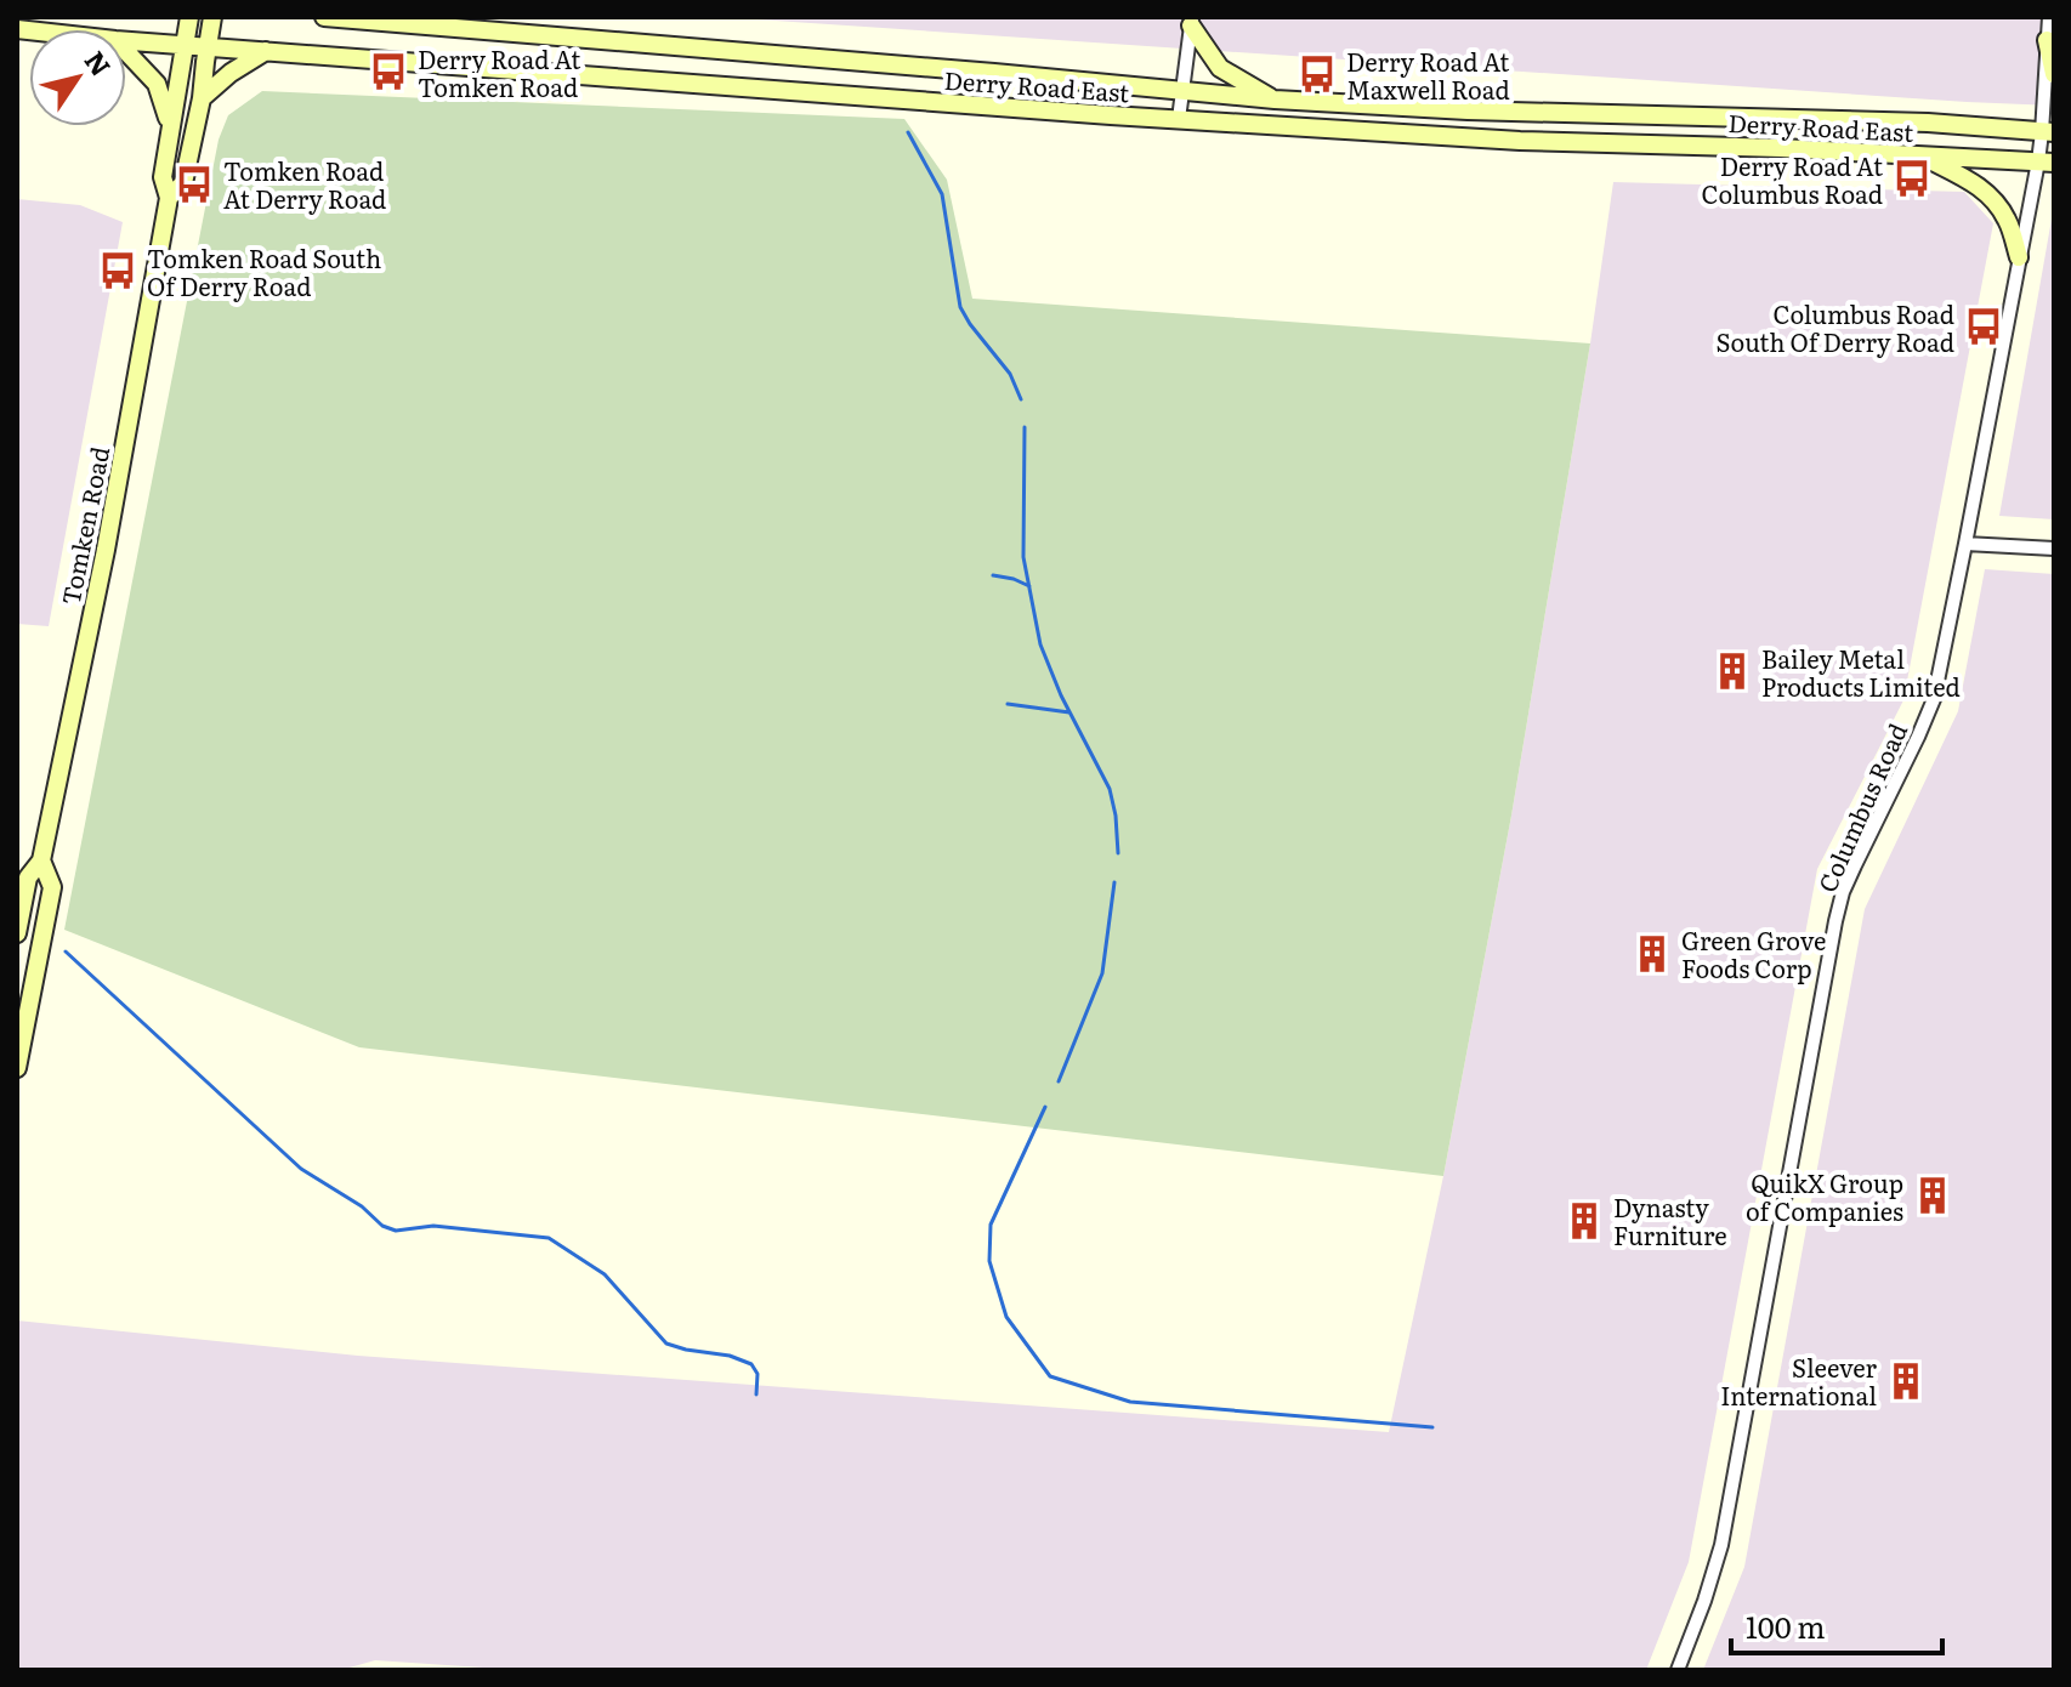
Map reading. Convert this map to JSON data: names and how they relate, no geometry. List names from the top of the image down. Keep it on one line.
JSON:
{"streets":{"main road":["Derry Road East","Tomken Road"],"street":["Columbus Road"]},"crossings":[["Derry Road East","Tomken Road"],["Derry Road East","Columbus Road"]],"places":{"bus stop":["Derry Road At Tomken Road","Derry Road At Maxwell Road","Derry Road At Columbus Road","Tomken Road At Derry Road","Tomken Road South Of Derry Road","Columbus Road South Of Derry Road"],"building":["Bailey Metal Products Limited","Green Grove Foods Corp","QuikX Group of Companies","Dynasty Furniture","Sleever International"]},"scale_bar":"100 m","north":"top right"}
